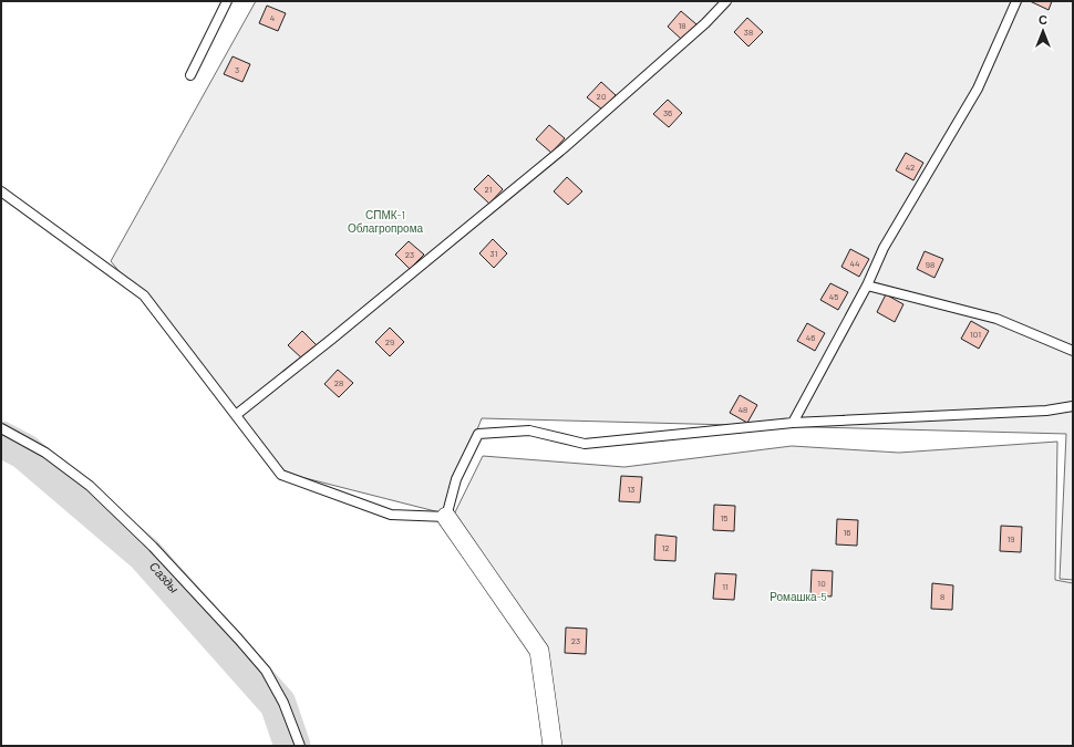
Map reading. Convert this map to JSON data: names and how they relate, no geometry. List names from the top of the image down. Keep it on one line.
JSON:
{"water":["Сазды"],"parks":["СПМК-1 Облагропрома","Ромашка-5"],"house_numbers":["4","18","38","3","20","36","42","21","31","23","44","98","45","101","46","29","28","48","13","15","16","19","12","10","11","8","23"],"north":"top"}
